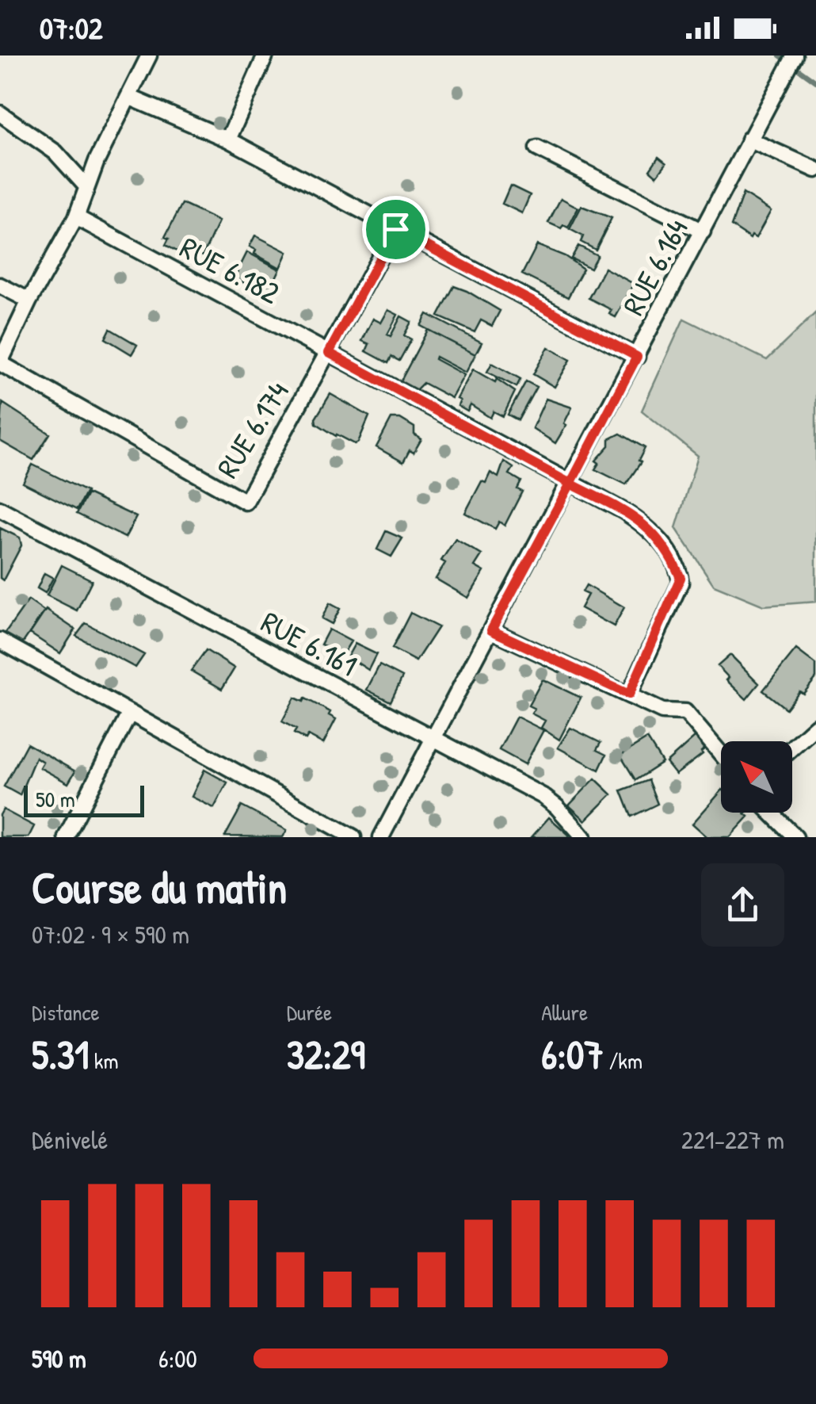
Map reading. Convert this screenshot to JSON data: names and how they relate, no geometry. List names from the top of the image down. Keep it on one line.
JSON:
{"streets":{"street":["RUE 6.164","RUE 6.182","RUE 6.174","RUE 6.161"]},"crossings":[["RUE 6.164","RUE 6.182"],["RUE 6.164","RUE 6.161"],["RUE 6.182","RUE 6.174"]],"scale_bar":"50 m","north":"top left","page":{"status":"07:02","scale":"50 m","heading":["Course du matin","07:02 · 9 × 590 m"],"stats":[["Distance","5.31 km"],["Durée","32:29"],["Allure","6:07 /km"]],"chart":["Dénivelé","221–227 m"],"list":[{"name":"590 m","note":"6:00"}]}}
